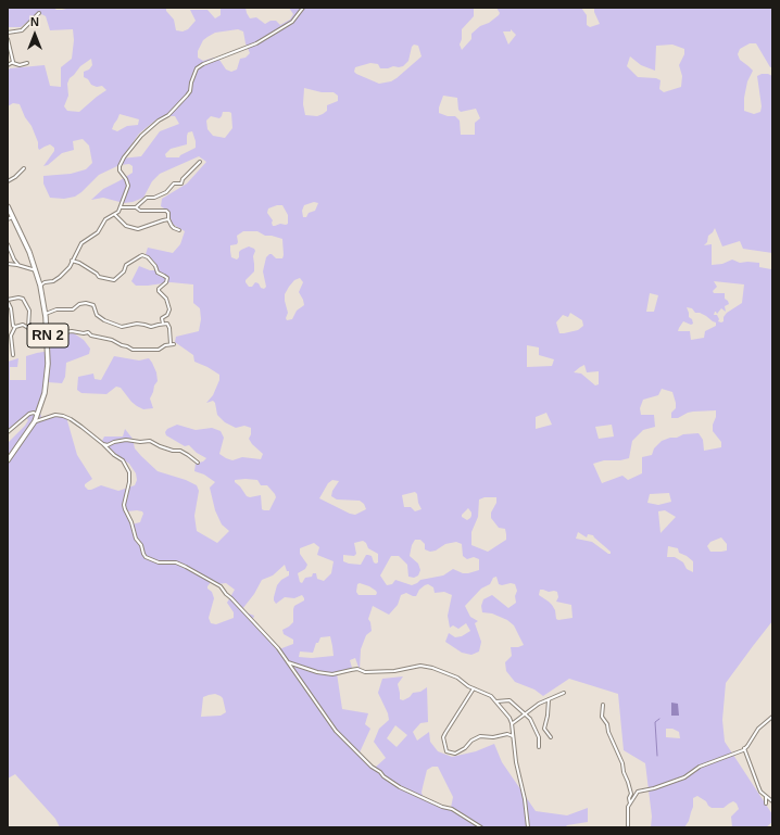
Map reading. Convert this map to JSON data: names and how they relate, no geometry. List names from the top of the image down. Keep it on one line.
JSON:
{"streets":{"main road":["RN 2"]},"north":"top"}
